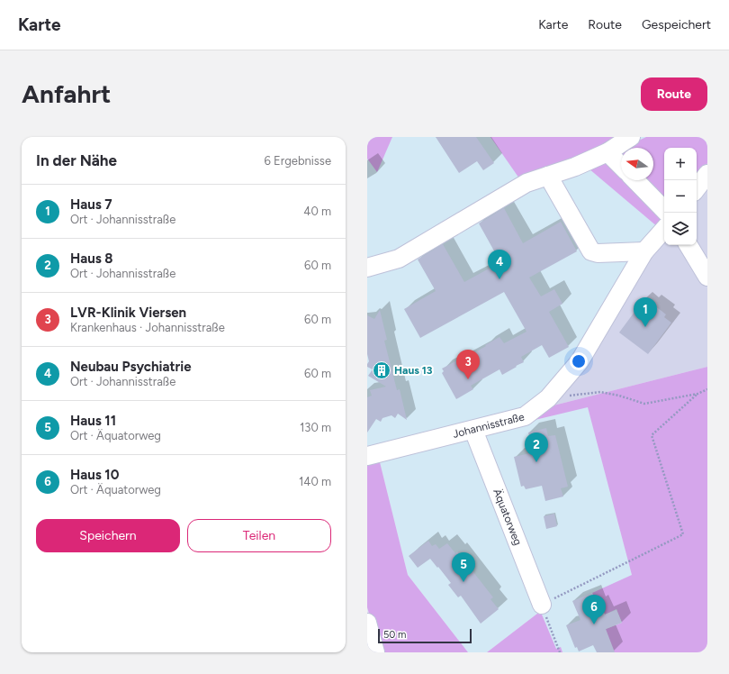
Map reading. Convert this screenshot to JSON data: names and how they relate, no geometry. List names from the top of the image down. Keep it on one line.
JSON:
{"streets":{"street":["Johannisstraße","Äquatorweg"]},"crossings":[["Johannisstraße","Äquatorweg"]],"places":{"building":["Haus 13"]},"scale_bar":"50 m","north":"left","page":{"header":"Karte","nav":["Karte","Route","Gespeichert"],"buttons":["Route",["Speichern","Teilen"]],"title":"Anfahrt","heading":["In der Nähe","6 Ergebnisse"],"map_buttons":["+","−"],"list":[{"mark":"1","name":"Haus 7","note":"Ort · Johannisstraße","value":"40 m"},{"mark":"2","name":"Haus 8","note":"Ort · Johannisstraße","value":"60 m"},{"mark":"3","name":"LVR-Klinik Viersen","note":"Krankenhaus · Johannisstraße","value":"60 m"},{"mark":"4","name":"Neubau Psychiatrie","note":"Ort · Johannisstraße","value":"60 m"},{"mark":"5","name":"Haus 11","note":"Ort · Äquatorweg","value":"130 m"},{"mark":"6","name":"Haus 10","note":"Ort · Äquatorweg","value":"140 m"}],"pins":["4","1","3","2","5","6"],"scale":"50 m"}}
